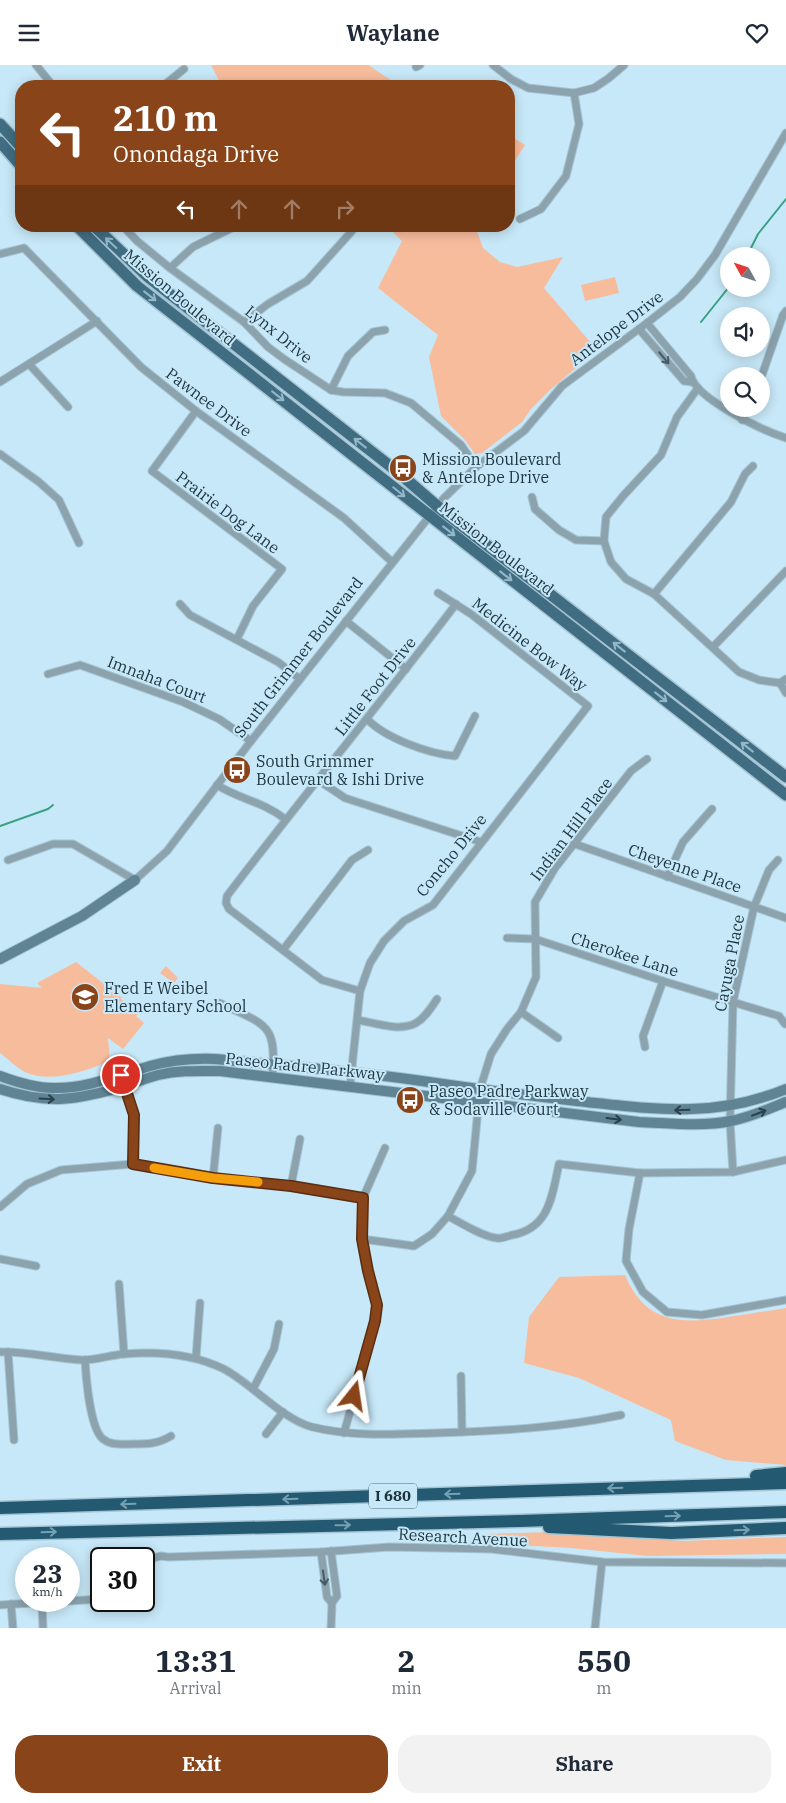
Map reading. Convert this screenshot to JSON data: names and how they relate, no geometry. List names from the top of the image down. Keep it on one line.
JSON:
{"streets":{"highway":["I 680"],"main road":["Mission Boulevard","South Grimmer Boulevard","Paseo Padre Parkway"],"street":["Antelope Drive","Lynx Drive","Pawnee Drive","Prairie Dog Lane","Medicine Bow Way","Imnaha Court","Little Foot Drive","Indian Hill Place","Concho Drive","Cheyenne Place","Cherokee Lane","Cayuga Place","Research Avenue"]},"crossings":[["Mission Boulevard","Antelope Drive"],["Mission Boulevard","South Grimmer Boulevard"],["Antelope Drive","Lynx Drive"],["Antelope Drive","South Grimmer Boulevard"],["Pawnee Drive","Prairie Dog Lane"],["Pawnee Drive","South Grimmer Boulevard"],["Medicine Bow Way","Little Foot Drive"],["Medicine Bow Way","Concho Drive"],["South Grimmer Boulevard","Imnaha Court"],["Indian Hill Place","Cheyenne Place"],["Indian Hill Place","Cherokee Lane"],["Indian Hill Place","Paseo Padre Parkway"],["Concho Drive","Paseo Padre Parkway"],["Cheyenne Place","Cayuga Place"],["Cherokee Lane","Cayuga Place"],["Cayuga Place","Paseo Padre Parkway"]],"places":{"bus stop":["Mission Boulevard & Antelope Drive","South Grimmer Boulevard & Ishi Drive","Paseo Padre Parkway & Sodaville Court"],"school or university":["Fred E Weibel Elementary School"]},"north":"top left","page":{"header":"Waylane","turn":["210 m","Onondaga Drive"],"speed":"23 km/h","limit":"30","eta":["13:31","Arrival","2","min","550","m"],"buttons":["Exit","Share"]}}
